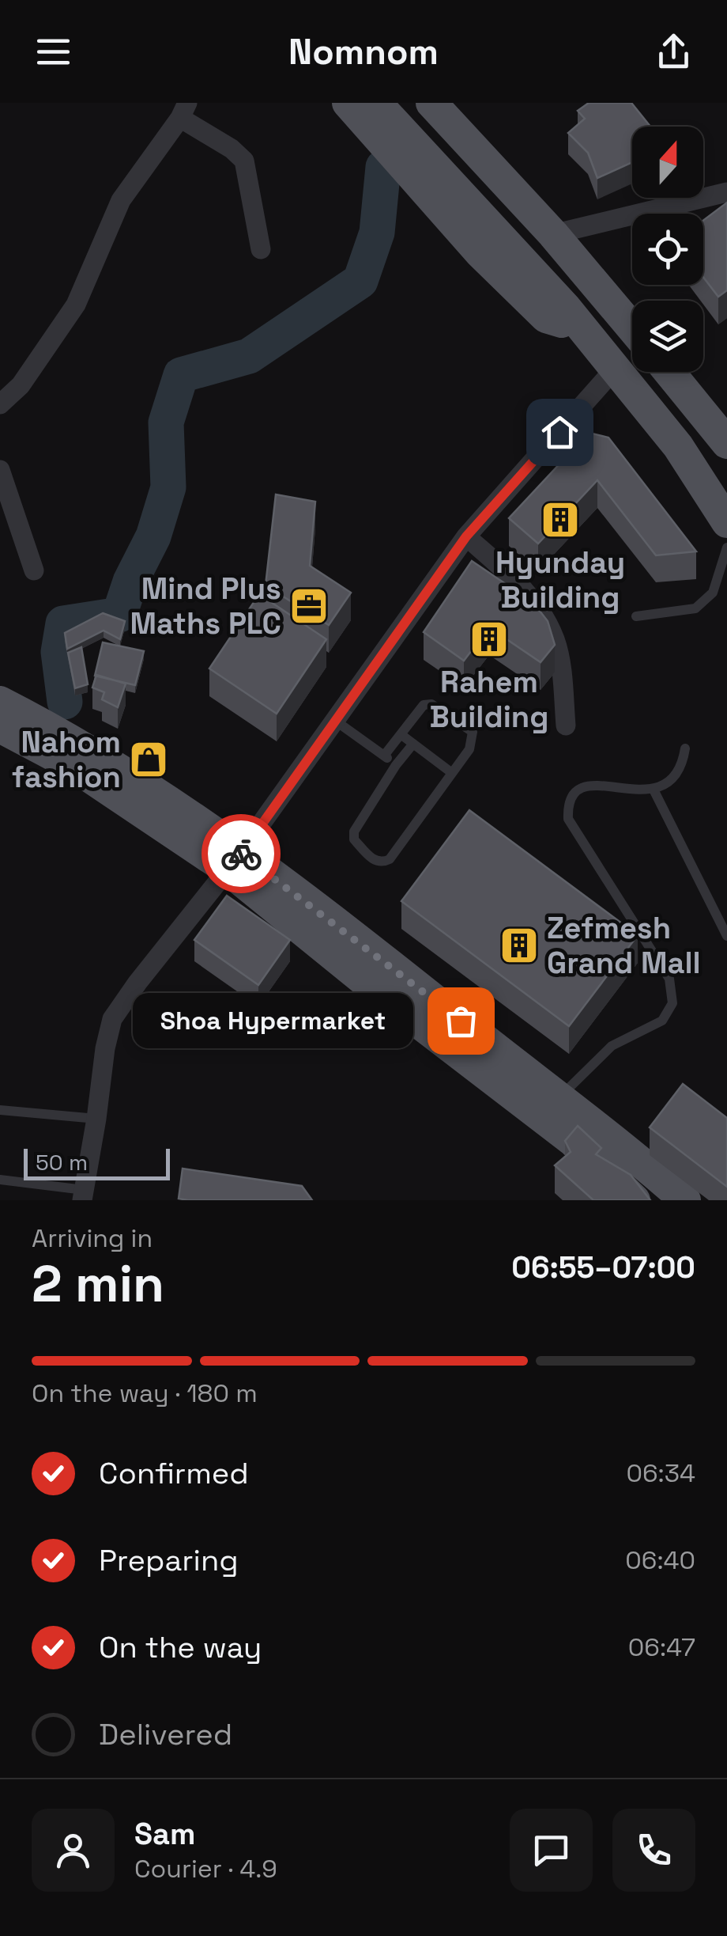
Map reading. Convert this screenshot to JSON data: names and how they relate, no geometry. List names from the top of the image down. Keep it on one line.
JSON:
{"places":{"building":["Hyunday Building","Rahem Building","Zefmesh Grand Mall"],"office":["Mind Plus Maths PLC"],"shop":["Nahom fashion"],"other":["Shoa Hypermarket"]},"scale_bar":"50 m","north":"top","page":{"header":"Nomnom","bubble":"Shoa Hypermarket","scale":"50 m","heading":["2 min","Arriving in","06:55–07:00"],"panel":["Sam","Courier · 4.9"],"bar":"On the way · 180 m","list":[["Confirmed","06:34"],["Preparing","06:40"],["On the way","06:47"],"Delivered"]}}
